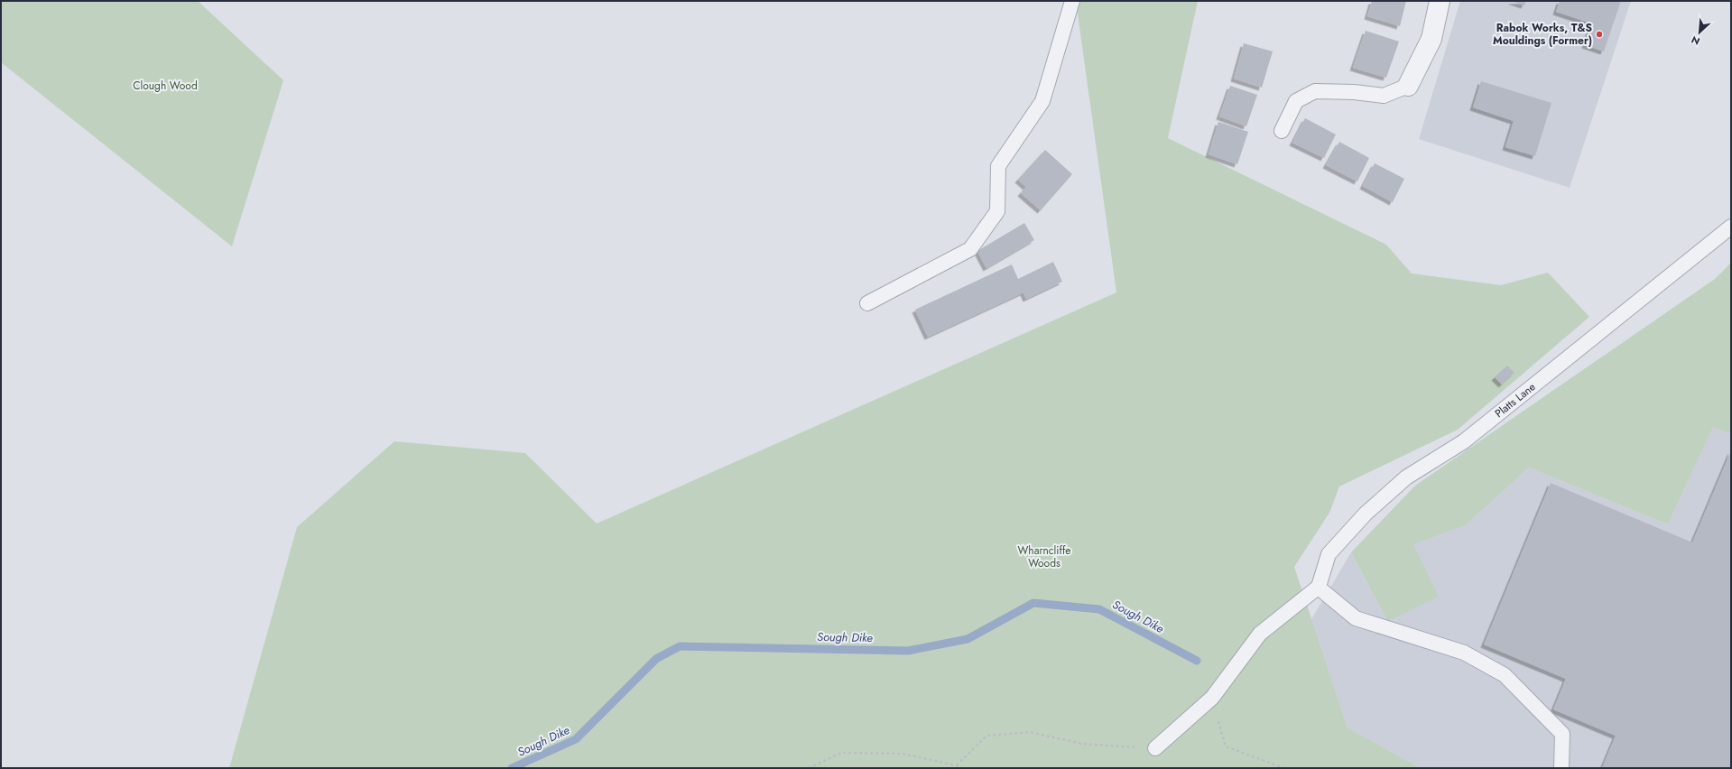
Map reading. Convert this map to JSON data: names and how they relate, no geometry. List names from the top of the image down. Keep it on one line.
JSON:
{"streets":{"lane":["Platts Lane"]},"water":["Sough Dike"],"parks":["Clough Wood","Wharncliffe Woods"],"places":["Rabok Works, T&S Mouldings (Former)"],"north":"bottom left"}
